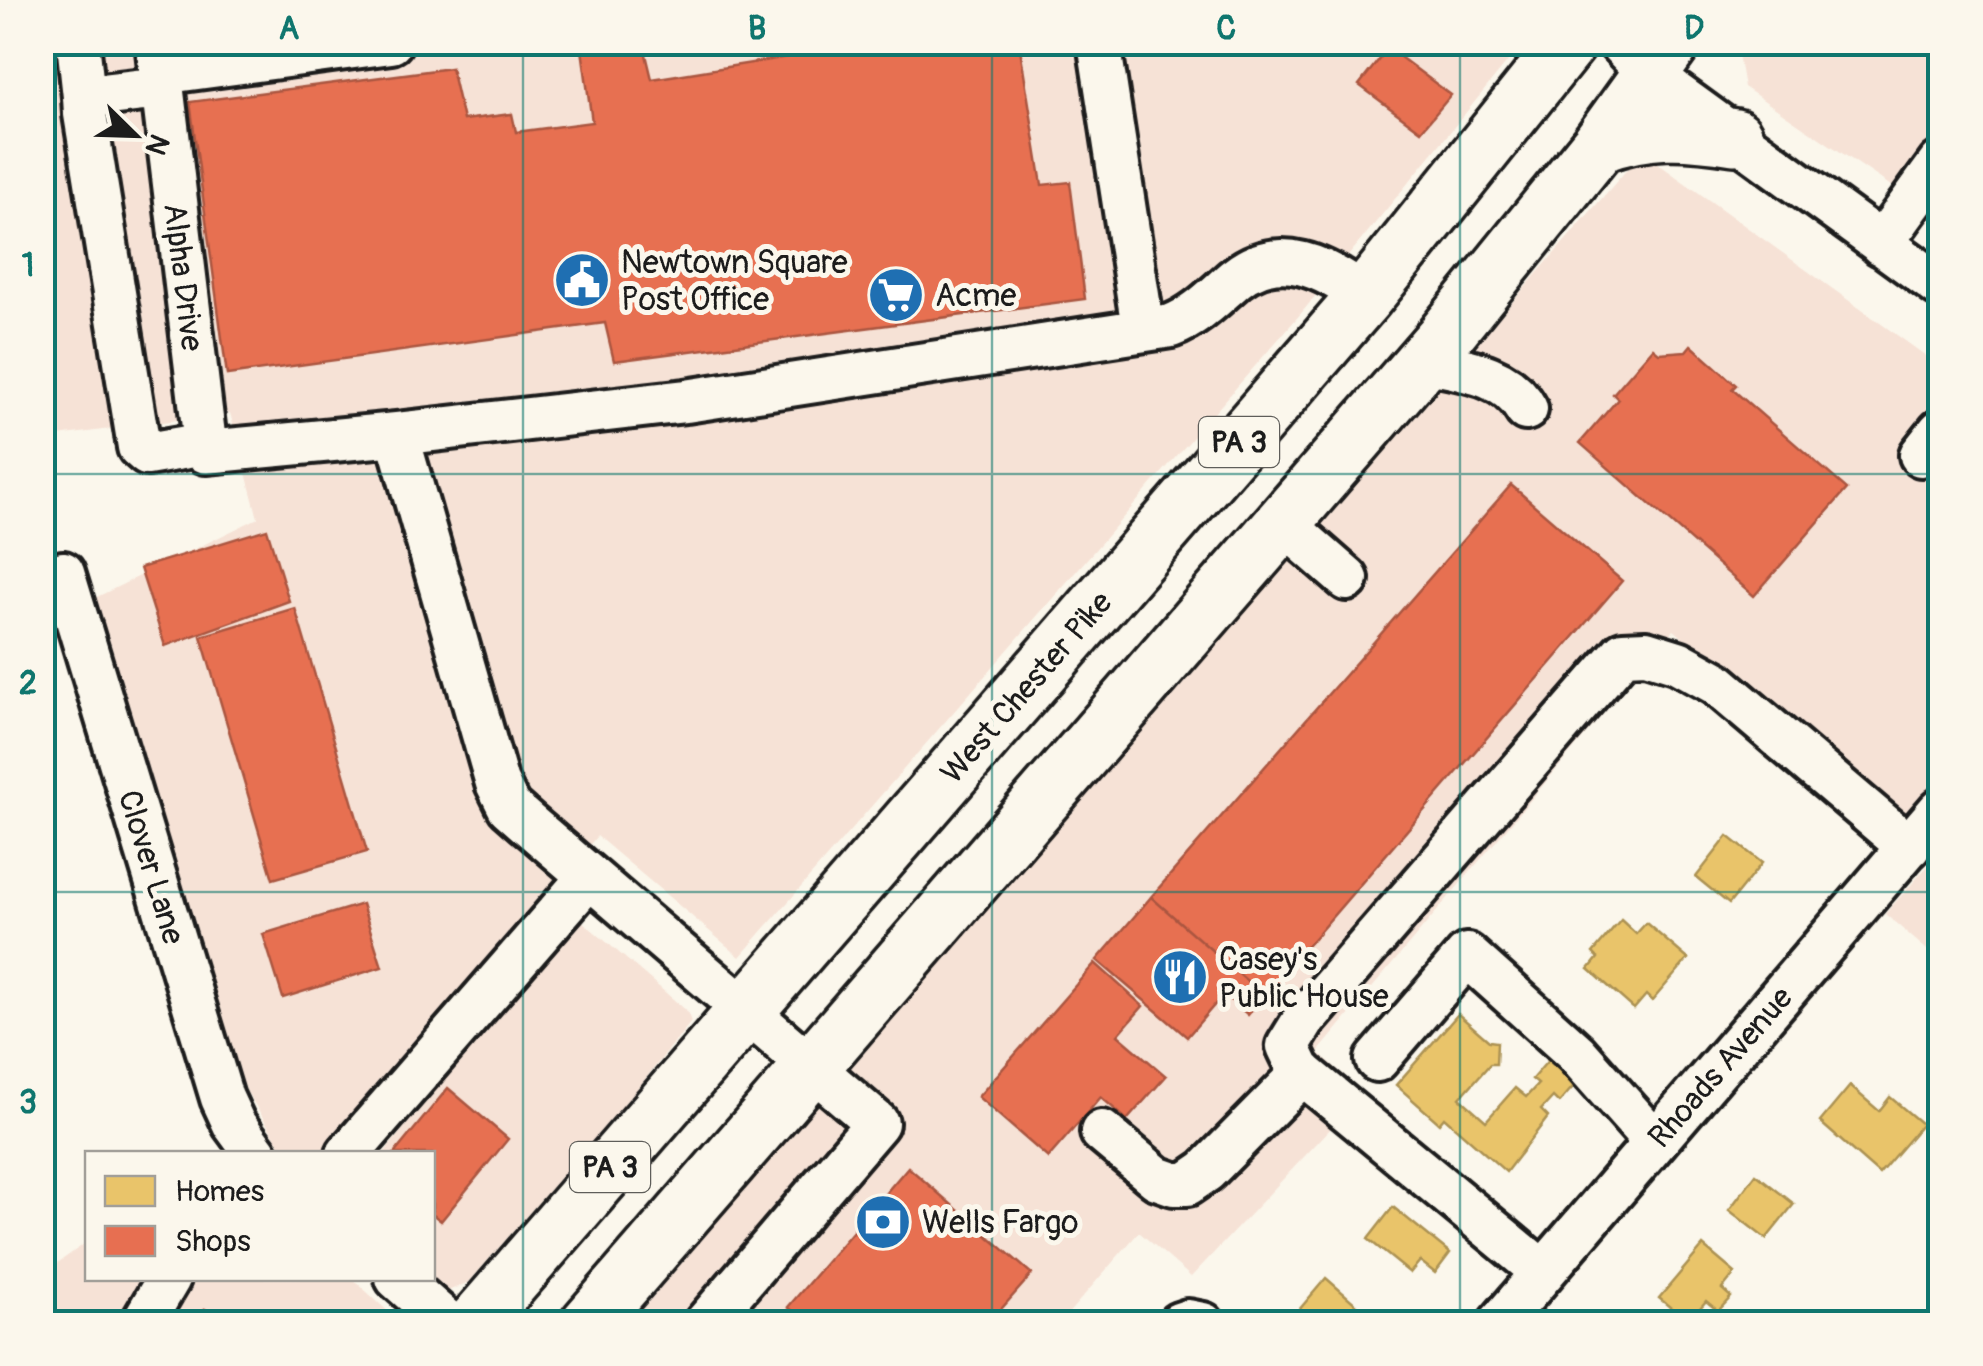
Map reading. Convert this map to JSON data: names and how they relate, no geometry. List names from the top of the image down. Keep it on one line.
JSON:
{"streets":{"highway":["PA 3","West Chester Pike"],"street":["Alpha Drive","Clover Lane","Rhoads Avenue"]},"places":{"public building":["Newtown Square Post Office"],"supermarket":["Acme"],"restaurant":["Casey's Public House"],"bank":["Wells Fargo"]},"legend":["Homes","Shops"],"north":"bottom right","grid":{"columns":["A","B","C","D"],"rows":["1","2","3"]}}
